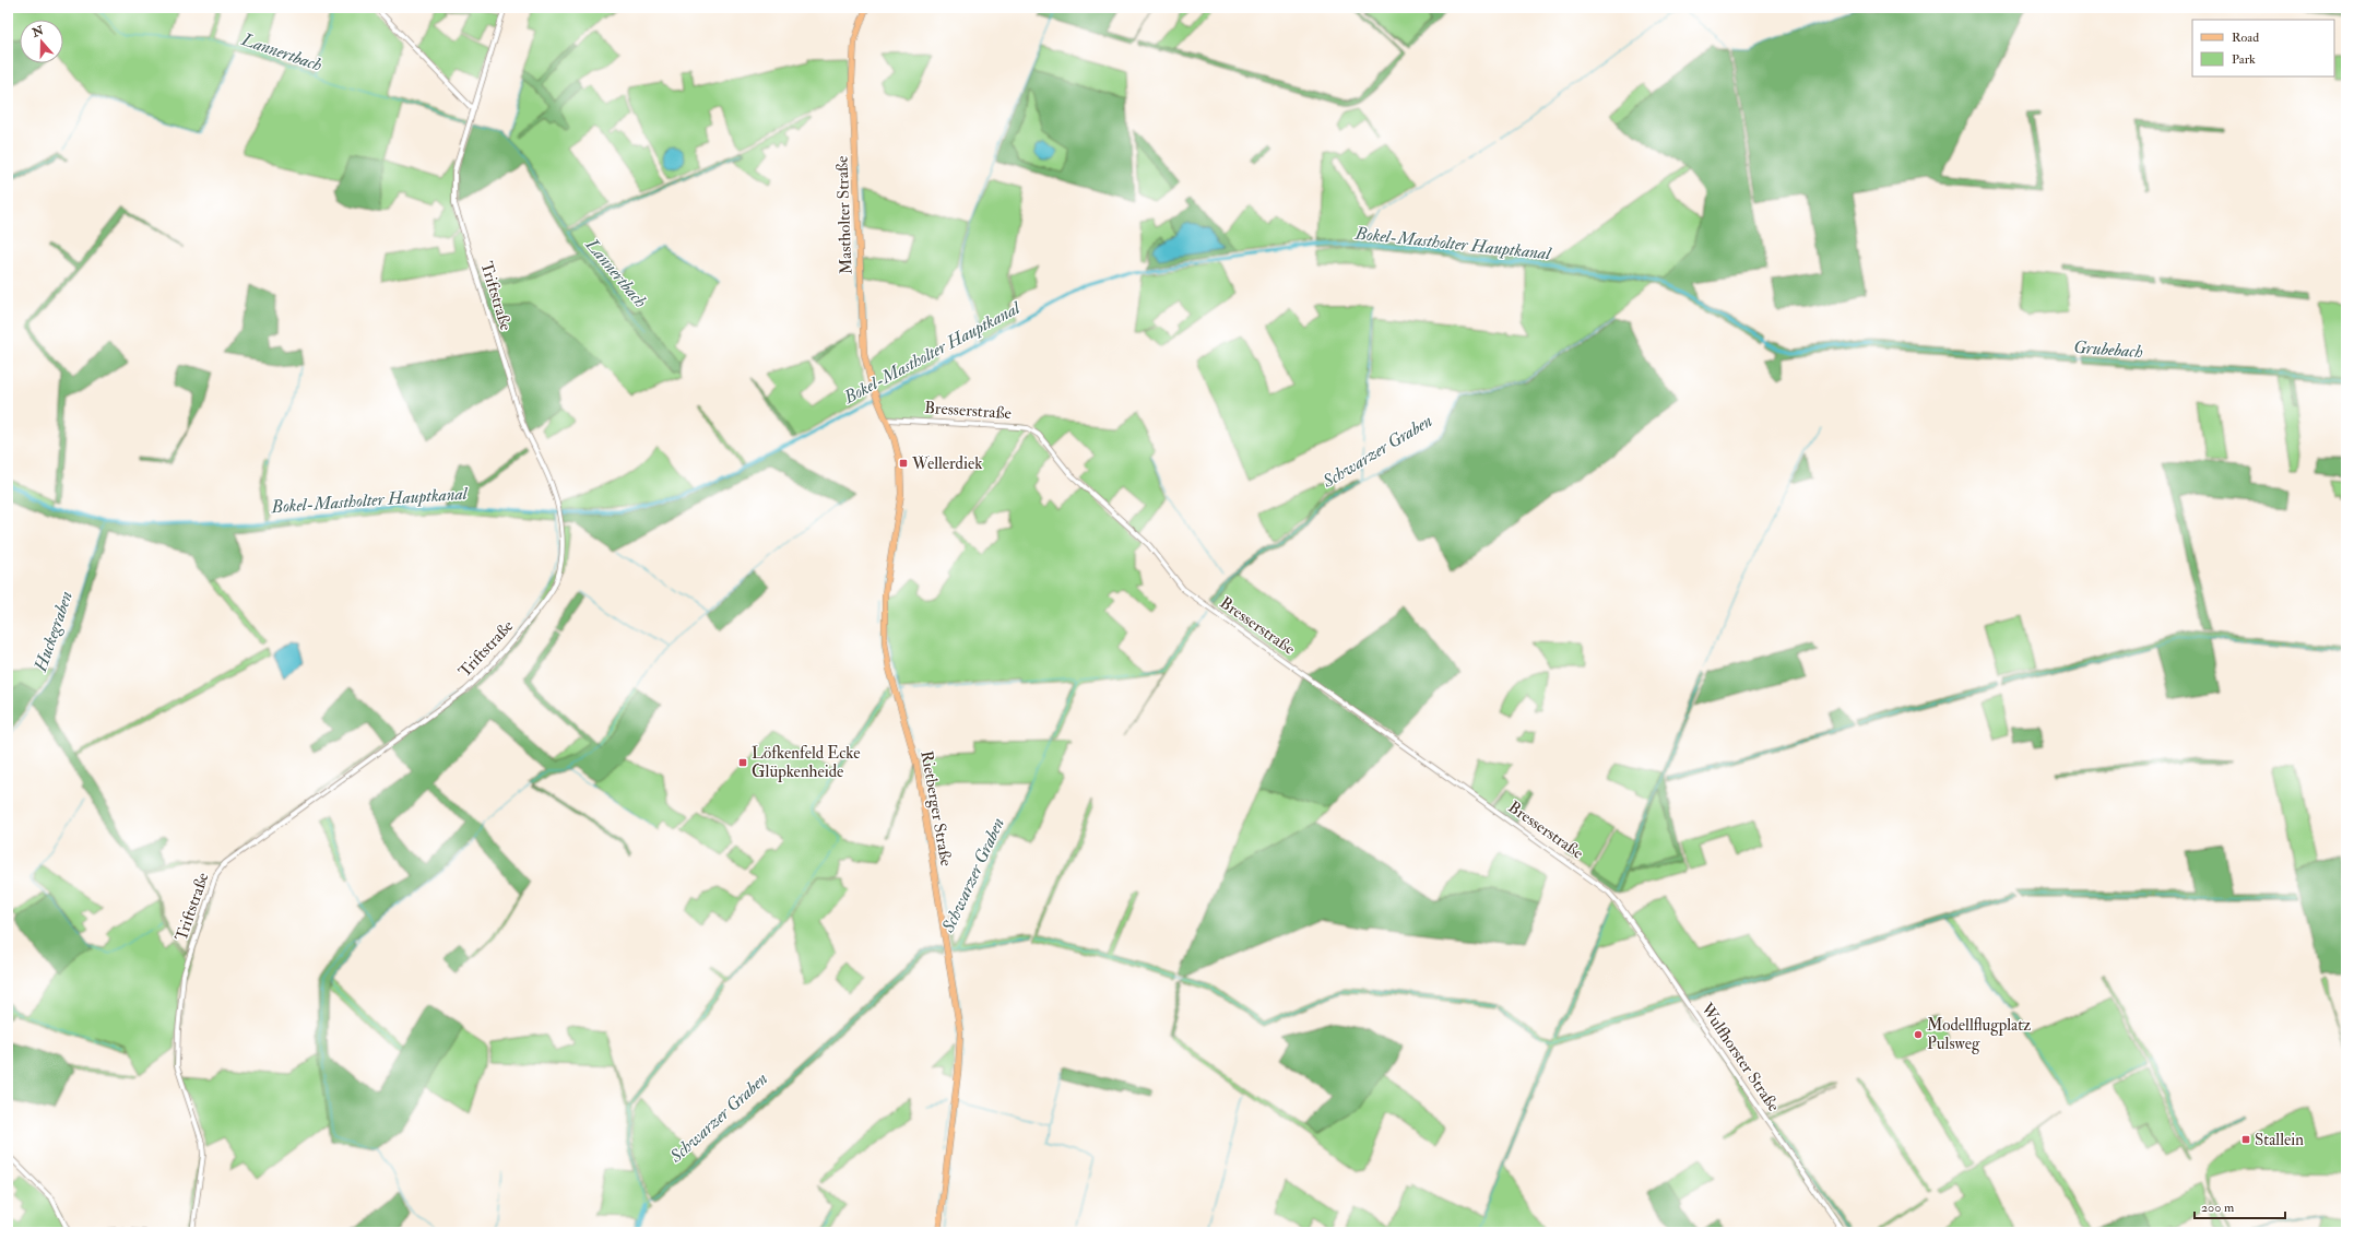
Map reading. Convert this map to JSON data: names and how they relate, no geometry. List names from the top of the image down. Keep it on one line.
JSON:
{"streets":{"main road":["Mastholter Straße","Rietberger Straße"],"street":["Triftstraße","Bresserstraße","Wulfhorster Straße"]},"crossings":[["Mastholter Straße","Bresserstraße"],["Mastholter Straße","Rietberger Straße"],["Bresserstraße","Rietberger Straße"],["Bresserstraße","Wulfhorster Straße"]],"water":["Lannertbach","Bokel-Mastholter Hauptkanal","Grubebach","Schwarzer Graben","Huckegraben"],"places":{"transit":["Wellerdiek","Löfkenfeld Ecke Glüpkenheide","Stallein"],"other":["Modellflugplatz Pulsweg"]},"legend":["Road","Park"],"scale_bar":"200 m","north":"top"}
